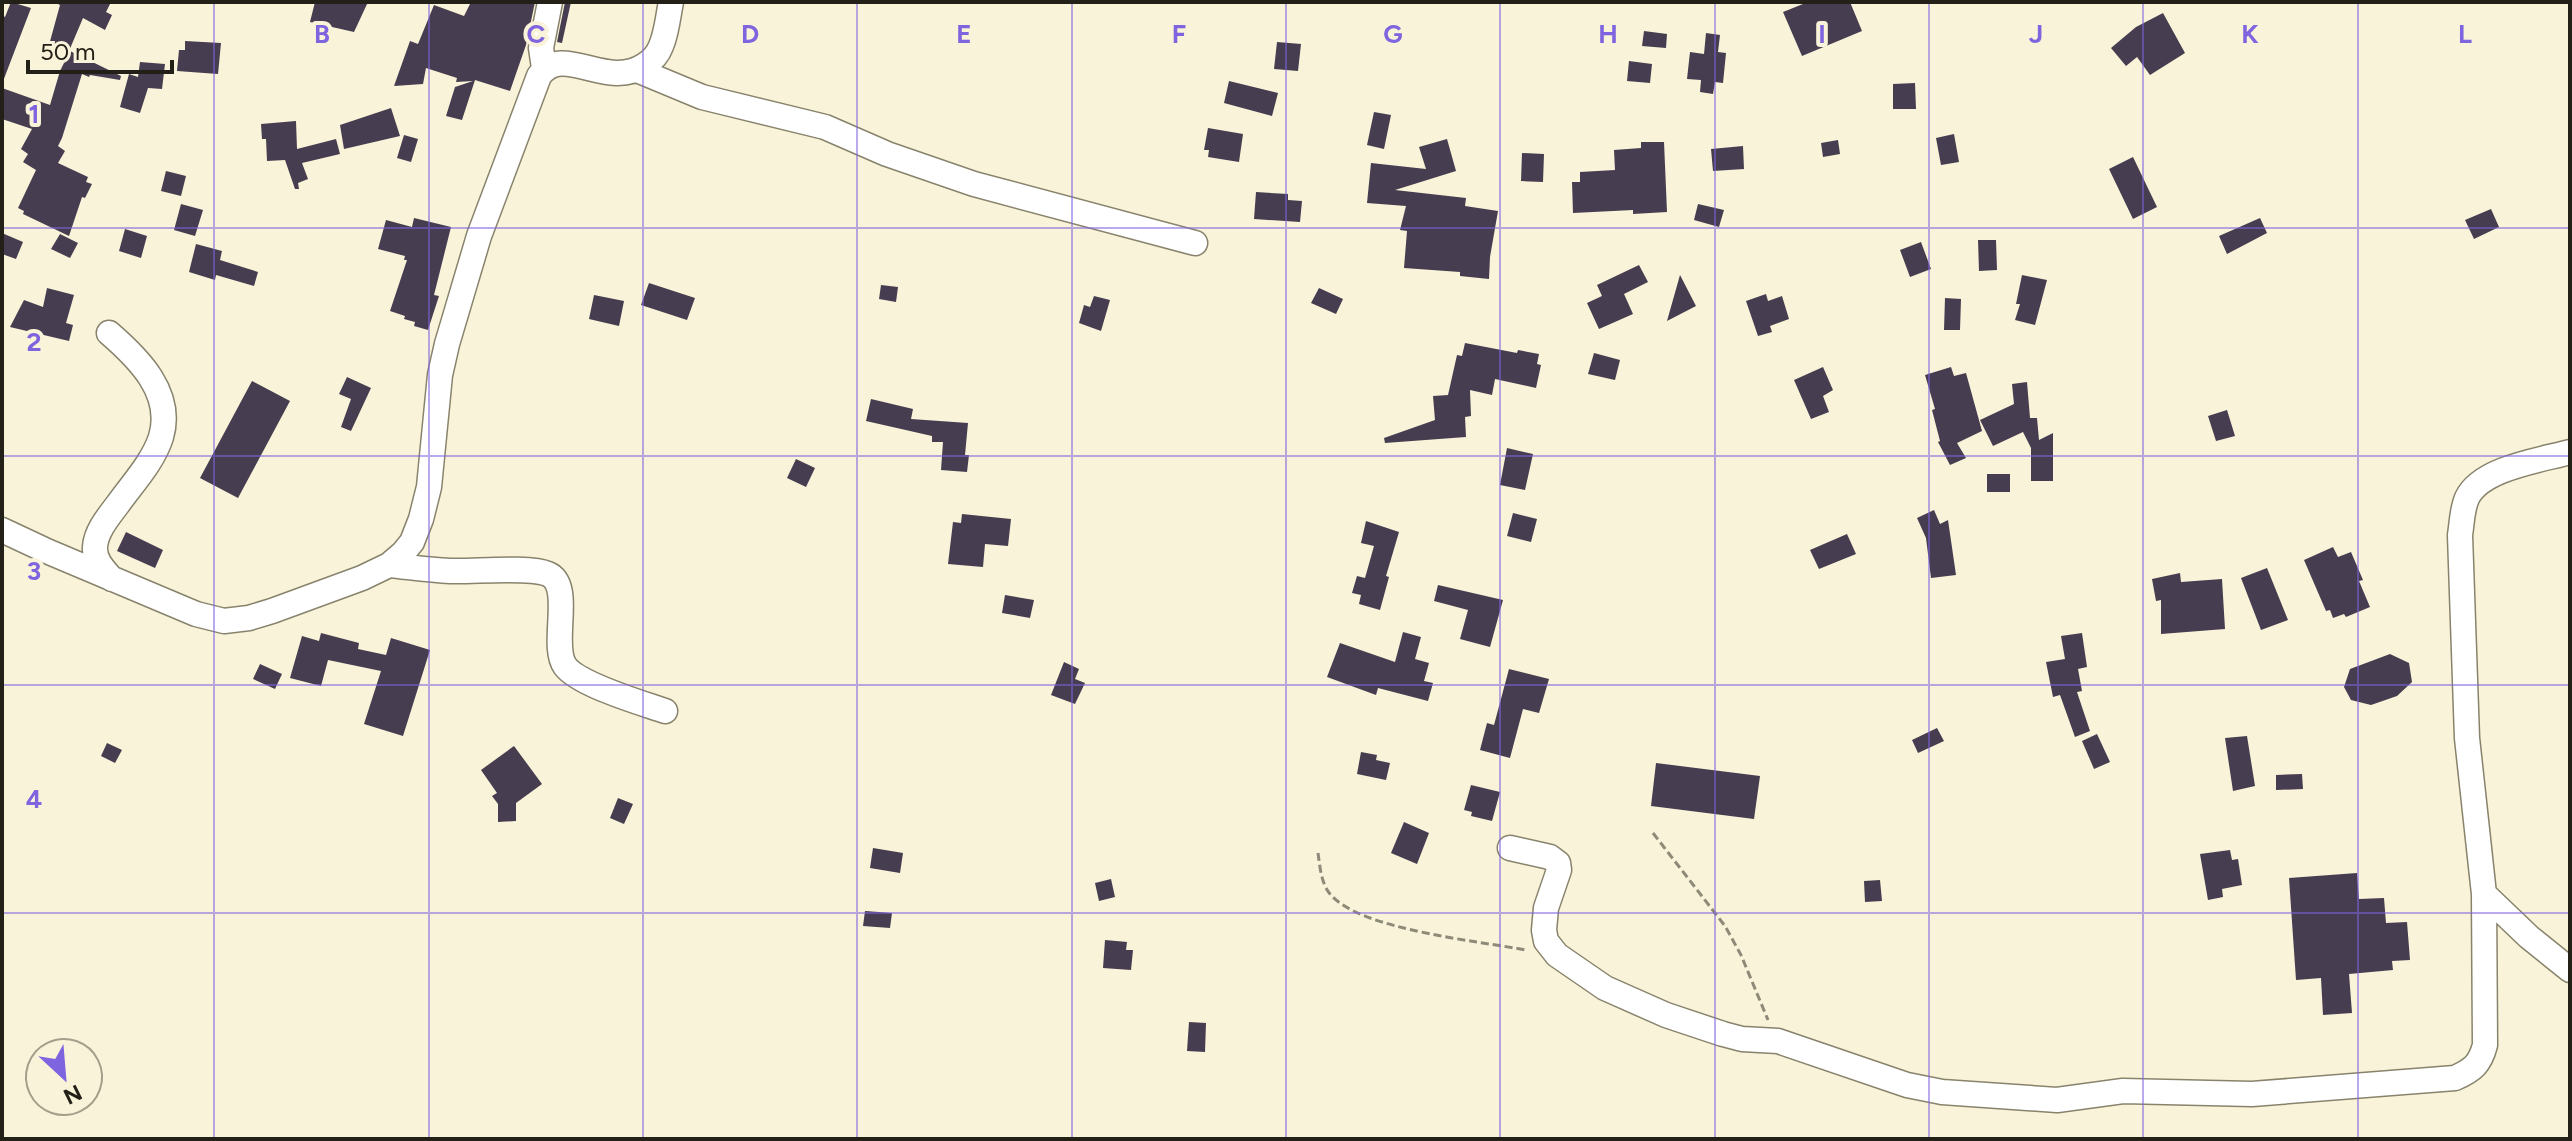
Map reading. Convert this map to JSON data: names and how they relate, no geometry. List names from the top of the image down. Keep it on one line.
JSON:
{"scale_bar":"50 m","north":"bottom right","grid":{"columns":["B","C","D","E","F","G","H","I","J","K","L"],"rows":["1","2","3","4"]}}
